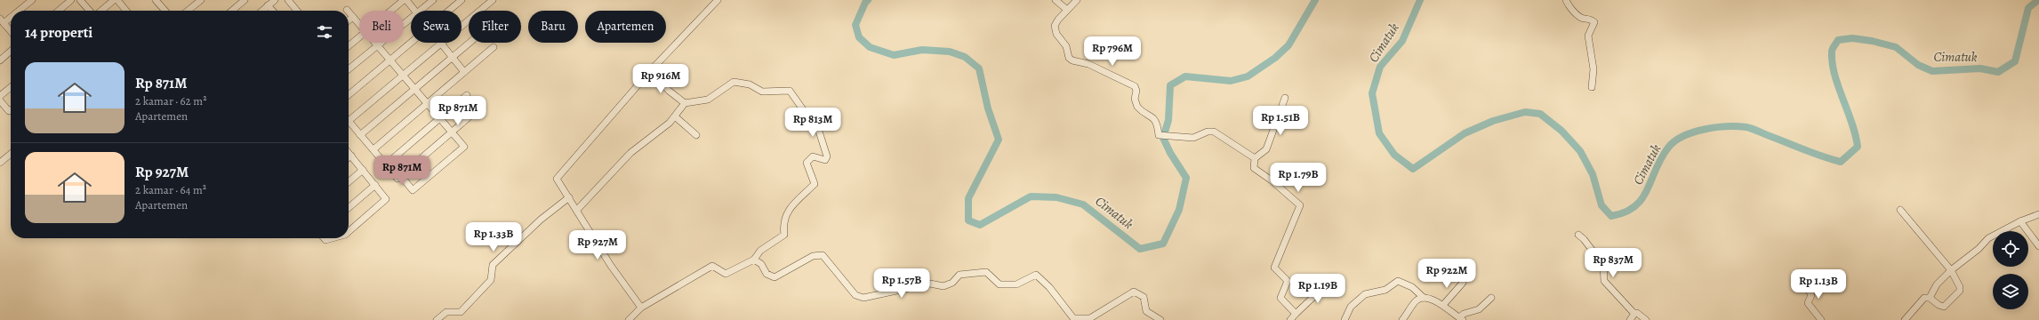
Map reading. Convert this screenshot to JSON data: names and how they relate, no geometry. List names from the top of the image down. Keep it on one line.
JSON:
{"water":["Cimatuk"],"page":{"chip":["Beli","Sewa","Filter","Baru","Apartemen"],"heading":"14 properti","price":["Rp 796M","Rp 916M","Rp 871M","Rp 1.51B","Rp 813M","Rp 871M","Rp 1.79B","Rp 1.33B","Rp 927M","Rp 837M","Rp 922M","Rp 1.57B","Rp 1.13B","Rp 1.19B"],"list":[{"name":"Rp 871M","note":"2 kamar · 62 m² · Apartemen"},{"name":"Rp 927M","note":"2 kamar · 64 m² · Apartemen"}]}}
